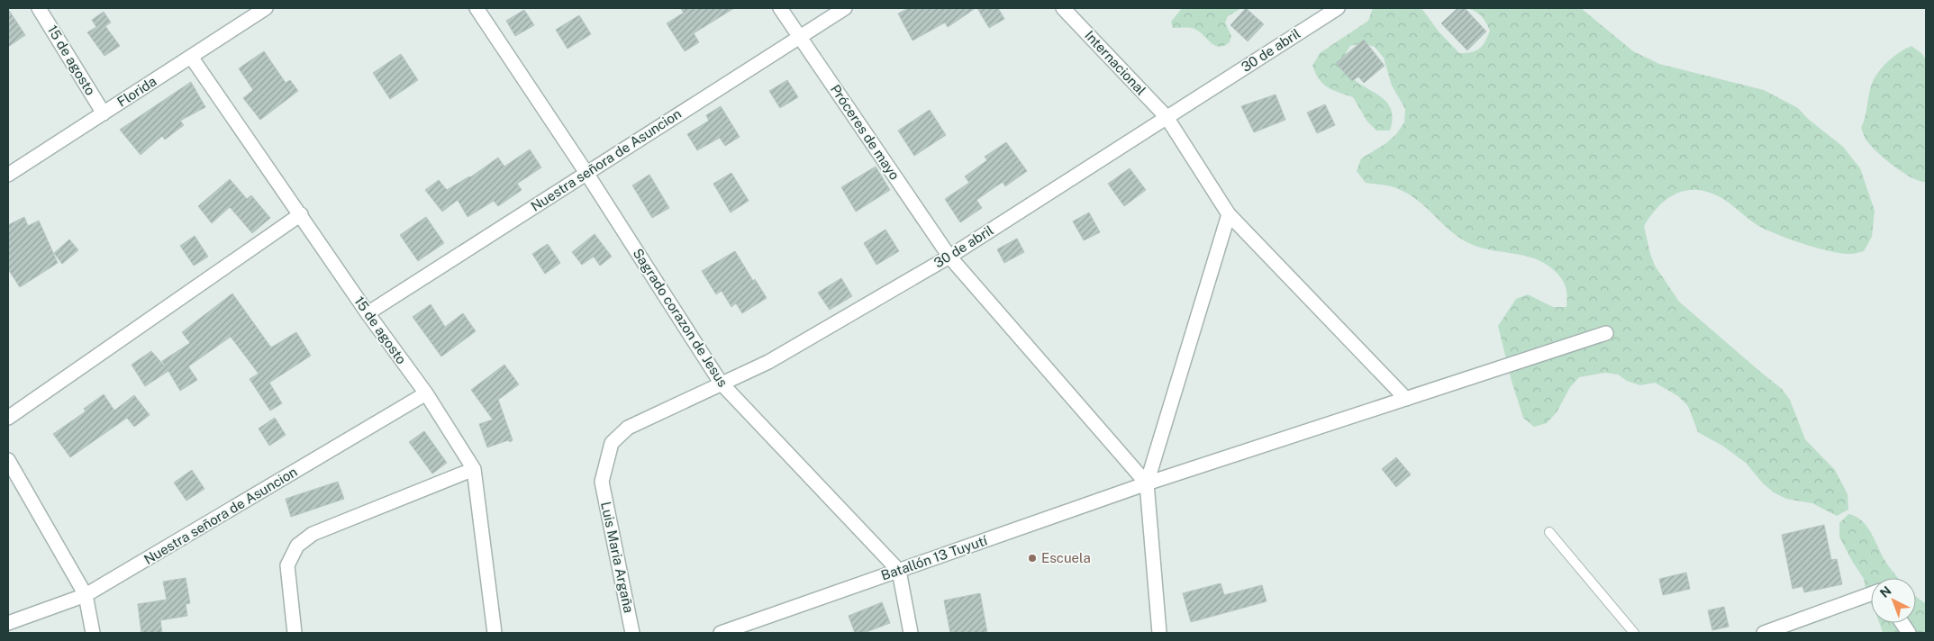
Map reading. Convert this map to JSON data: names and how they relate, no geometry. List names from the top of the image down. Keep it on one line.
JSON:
{"streets":{"street":["30 de abril","15 de agosto","Internacional","Florida","Próceres de mayo","Nuestra señora de Asuncion","Sagrado corazon de Jesus","Luis Maria Argaña","Batallón 13 Tuyutí"]},"crossings":[["30 de abril","Internacional"],["30 de abril","Próceres de mayo"],["30 de abril","Sagrado corazon de Jesus"],["30 de abril","Luis Maria Argaña"],["15 de agosto","Florida"],["15 de agosto","Nuestra señora de Asuncion"],["Internacional","Batallón 13 Tuyutí"],["Próceres de mayo","Nuestra señora de Asuncion"],["Próceres de mayo","Batallón 13 Tuyutí"],["Nuestra señora de Asuncion","Sagrado corazon de Jesus"],["Sagrado corazon de Jesus","Batallón 13 Tuyutí"]],"places":["Escuela"],"north":"top left"}
